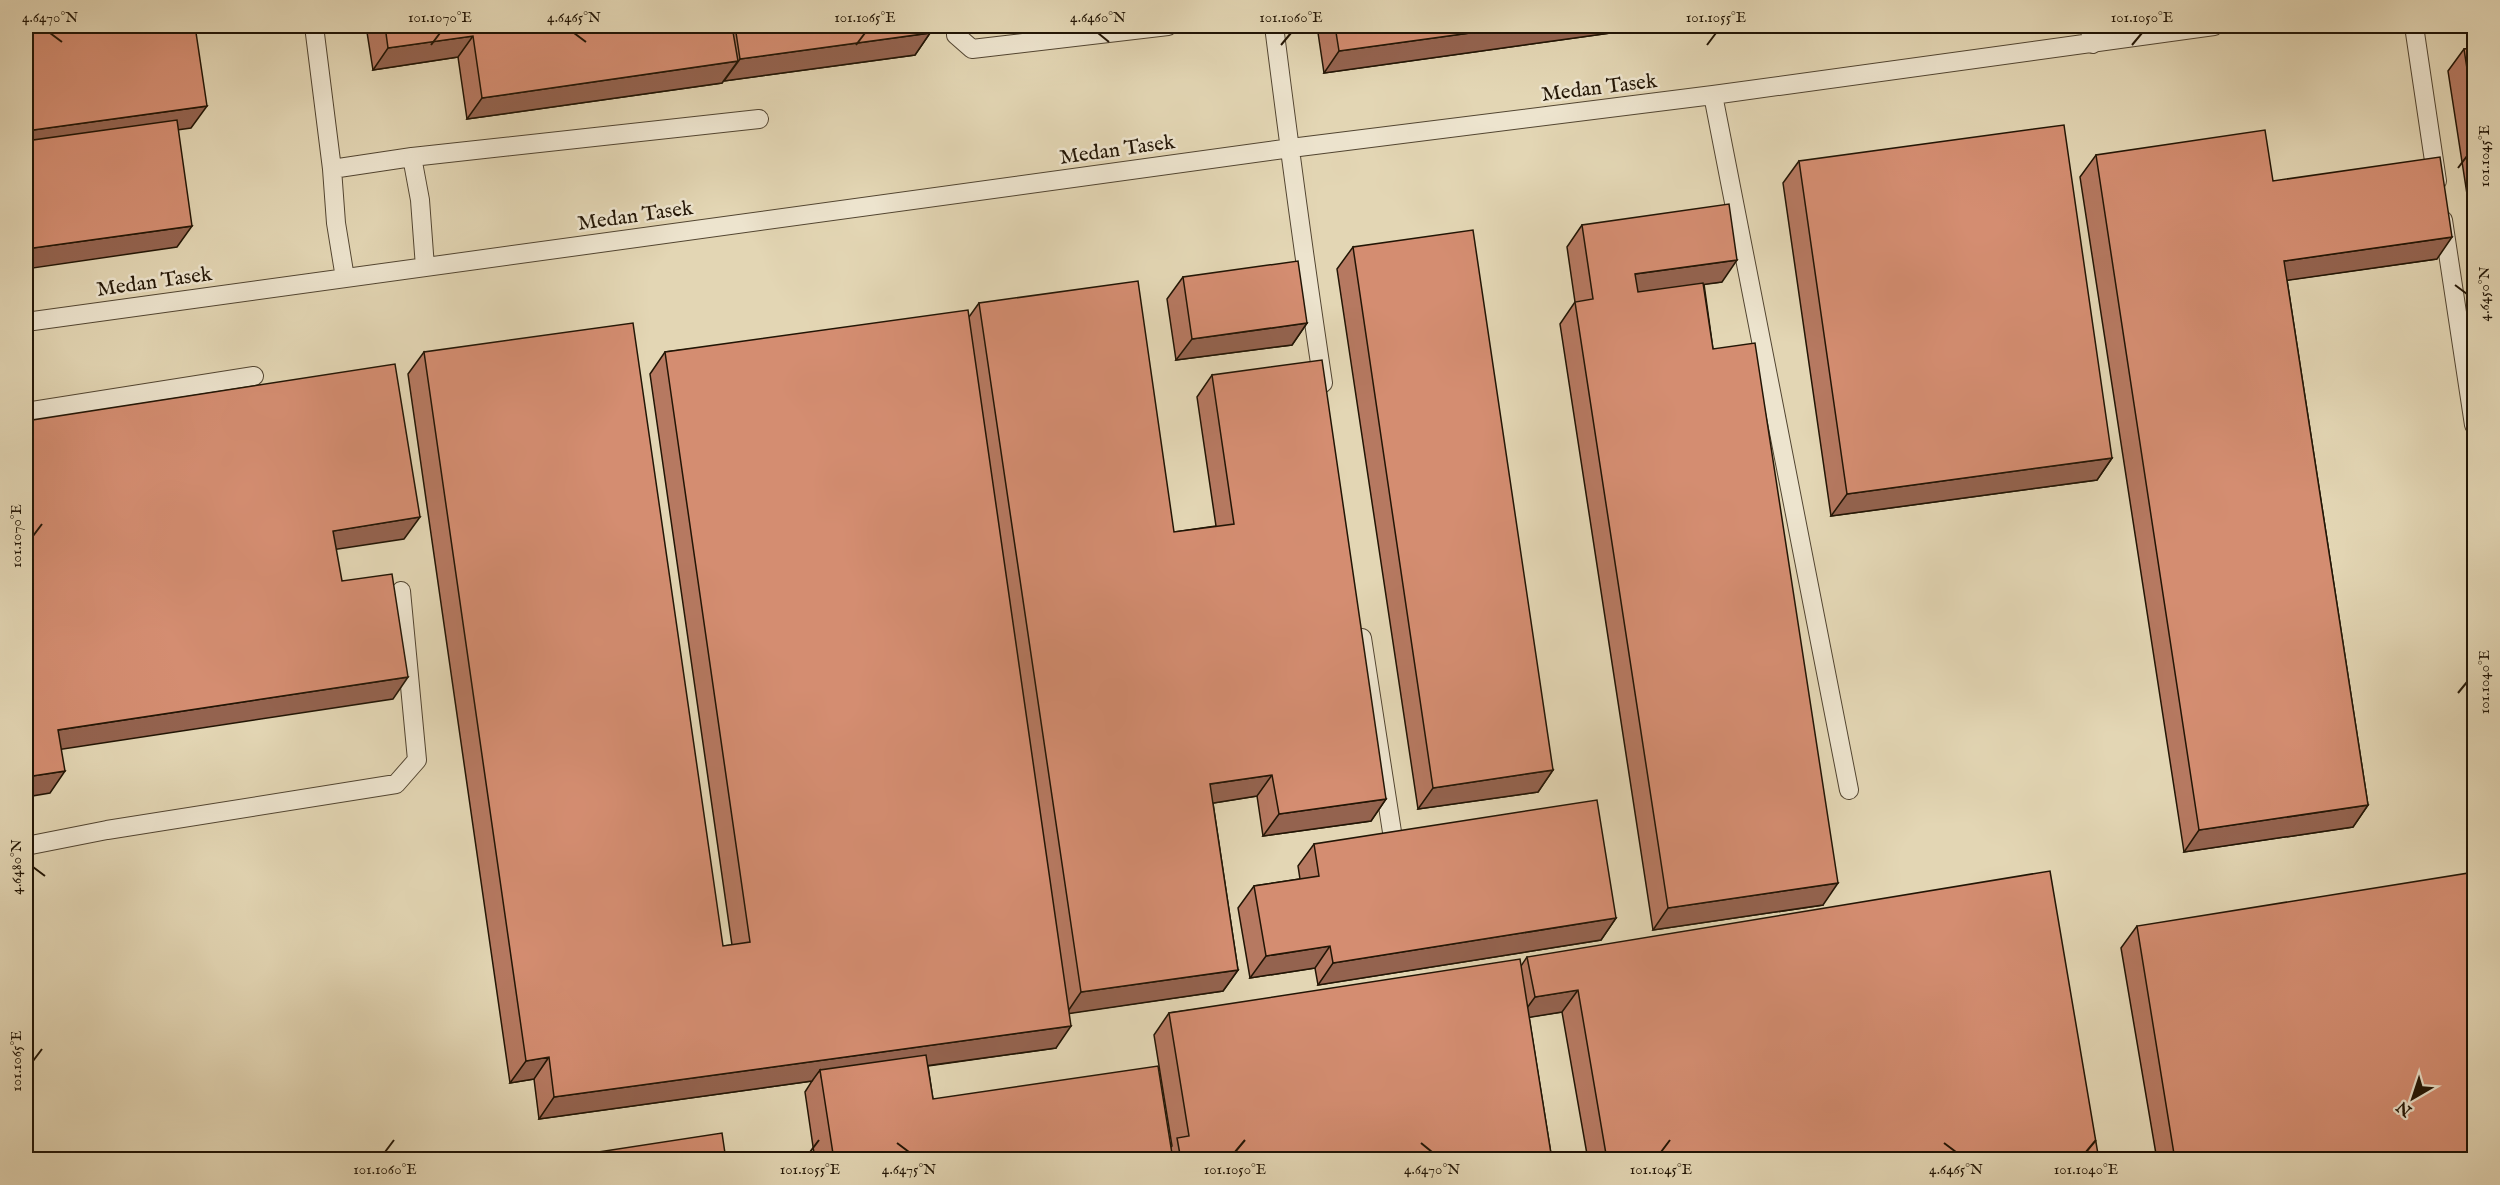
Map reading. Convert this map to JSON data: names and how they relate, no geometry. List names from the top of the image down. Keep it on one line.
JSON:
{"streets":{"lane":["Medan Tasek"]},"north":"bottom left","coordinates":["4.6470°N","101.1070°E","4.6465°N","101.1065°E","4.6460°N","101.1060°E","101.1055°E","101.1050°E","101.1045°E","4.6450°N","101.1040°E","4.6480°N","4.6475°N"]}
